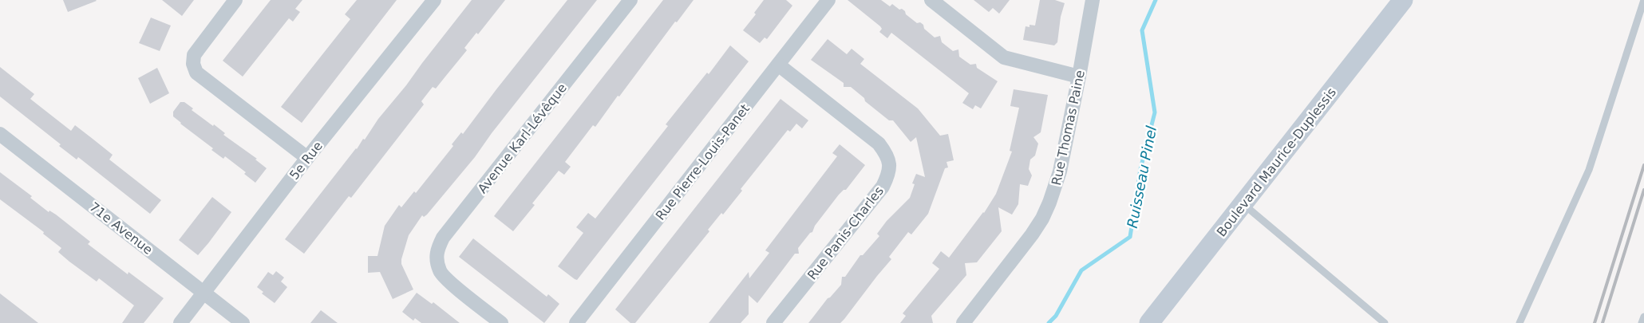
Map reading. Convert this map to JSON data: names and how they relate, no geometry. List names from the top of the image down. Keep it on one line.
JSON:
{"streets":{"street":["Rue Thomas Paine","Avenue Karl-Lévêque","5e Rue","Rue Pierre-Louis-Panet","Boulevard Maurice-Duplessis","71e Avenue","Rue Panis-Charles"]},"crossings":[["5e Rue","71e Avenue"],["Rue Pierre-Louis-Panet","Rue Panis-Charles"]],"water":["Ruisseau Pinel"]}
